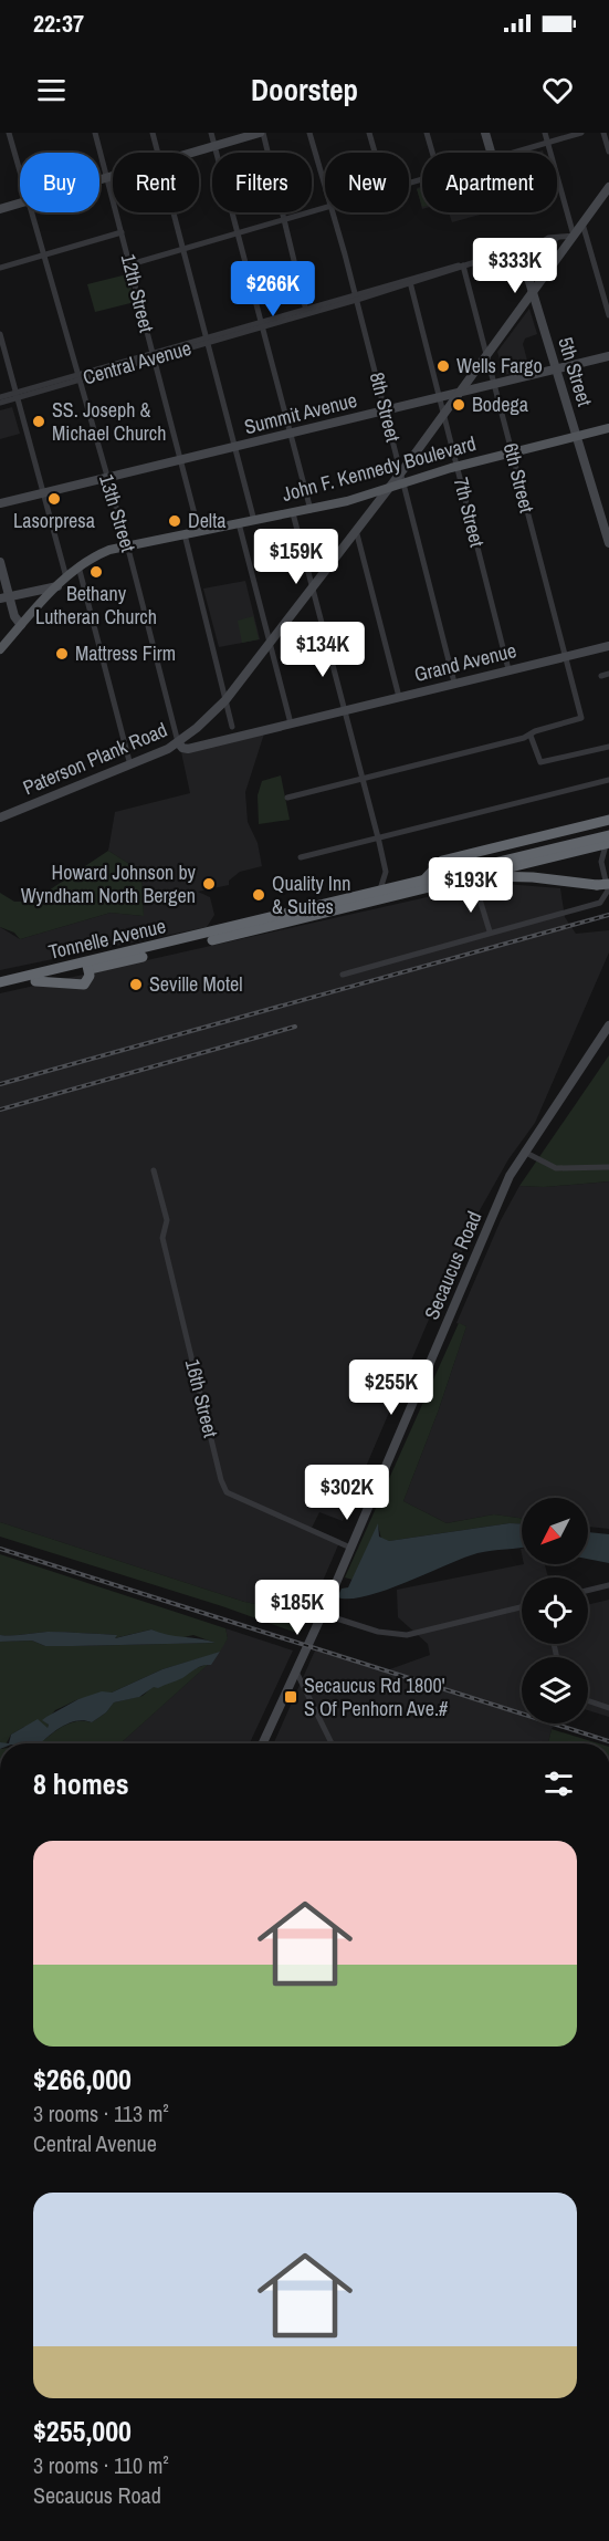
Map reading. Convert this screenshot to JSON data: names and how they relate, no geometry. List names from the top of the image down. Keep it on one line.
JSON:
{"streets":{"highway":["Tonnelle Avenue"],"main road":["5th Street","Summit Avenue","John F. Kennedy Boulevard","Grand Avenue","Paterson Plank Road","Secaucus Road"],"street":["12th Street","Central Avenue","8th Street","6th Street","7th Street","13th Street","16th Street"]},"crossings":[["12th Street","Central Avenue"],["12th Street","Summit Avenue"],["12th Street","John F. Kennedy Boulevard"],["Central Avenue","5th Street"],["Central Avenue","8th Street"],["Central Avenue","6th Street"],["Central Avenue","7th Street"],["Central Avenue","13th Street"],["5th Street","Summit Avenue"],["5th Street","John F. Kennedy Boulevard"],["8th Street","Summit Avenue"],["8th Street","John F. Kennedy Boulevard"],["8th Street","Grand Avenue"],["Summit Avenue","6th Street"],["Summit Avenue","7th Street"],["Summit Avenue","13th Street"],["John F. Kennedy Boulevard","6th Street"],["John F. Kennedy Boulevard","7th Street"],["John F. Kennedy Boulevard","13th Street"],["John F. Kennedy Boulevard","Paterson Plank Road"],["6th Street","Grand Avenue"],["7th Street","Grand Avenue"],["13th Street","Grand Avenue"],["13th Street","Paterson Plank Road"],["Grand Avenue","Paterson Plank Road"],["Secaucus Road","16th Street"]],"places":{"other":["Wells Fargo","Bodega","SS. Joseph & Michael Church","Lasorpresa","Delta","Bethany Lutheran Church","Mattress Firm","Howard Johnson by Wyndham North Bergen","Quality Inn & Suites","Seville Motel"],"transit":["Secaucus Rd 1800' S Of Penhorn Ave.#"]},"north":"bottom left","page":{"status":"22:37","header":"Doorstep","chip":["Buy","Rent","Filters","New","Apartment"],"price":["$333K","$266K","$159K","$134K","$193K","$255K","$302K","$185K"],"heading":"8 homes","list":[{"name":"$266,000","note":"3 rooms · 113 m² · Central Avenue"},{"name":"$255,000","note":"3 rooms · 110 m² · Secaucus Road"}]}}
